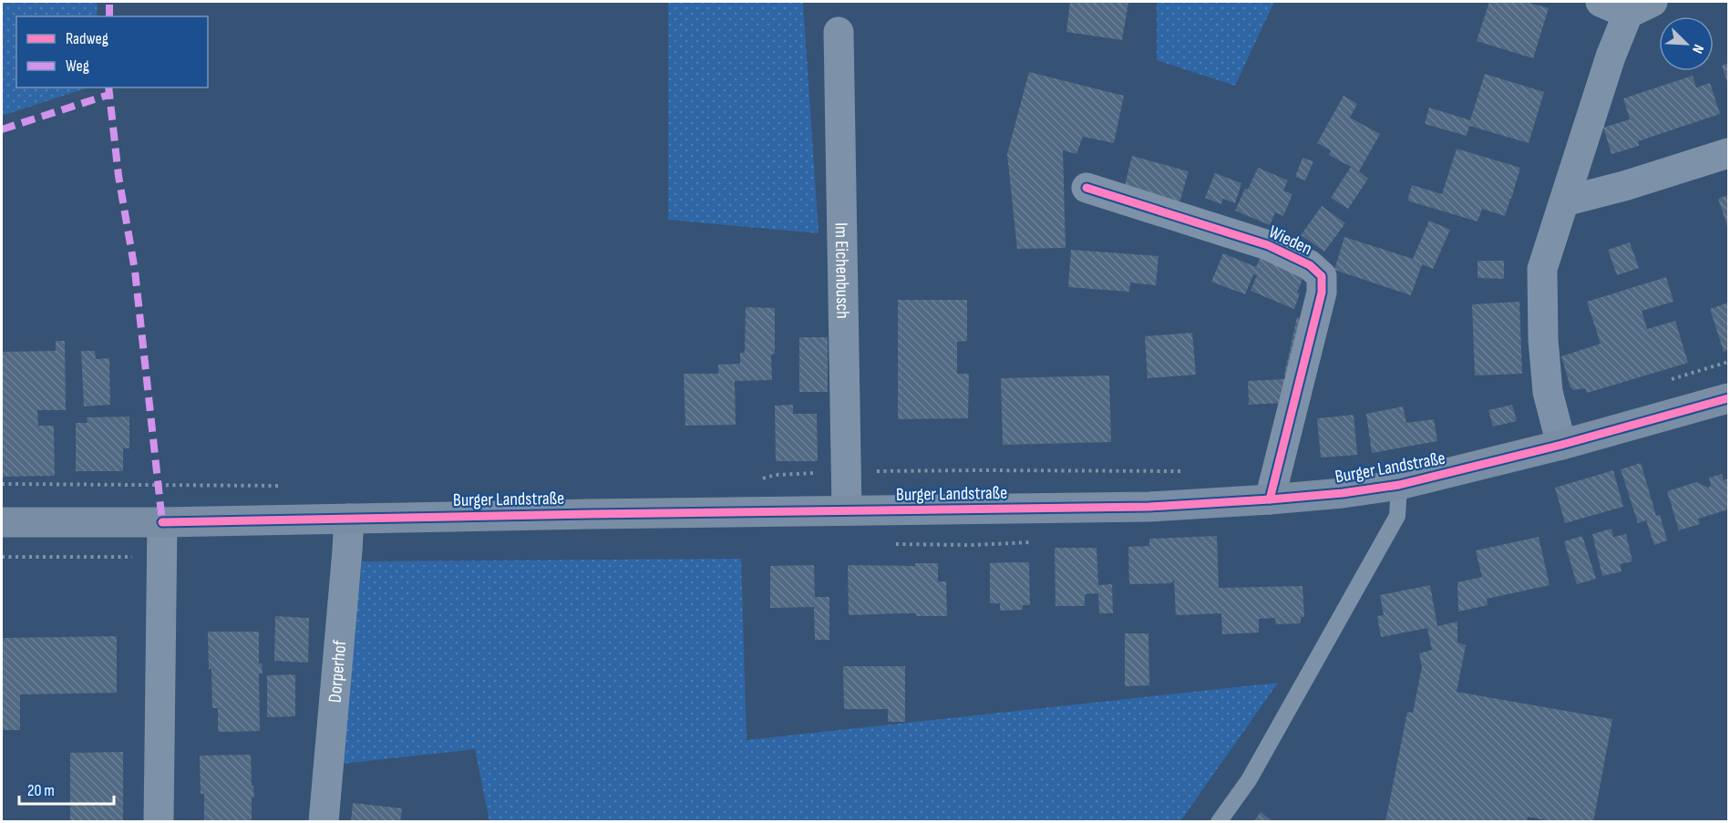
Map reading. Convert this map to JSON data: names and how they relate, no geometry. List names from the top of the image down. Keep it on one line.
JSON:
{"streets":{"main road":["Burger Landstraße"],"street":["Wieden","Im Eichenbusch","Dorperhof"]},"crossings":[["Wieden","Burger Landstraße"],["Im Eichenbusch","Burger Landstraße"],["Burger Landstraße","Dorperhof"]],"legend":["Radweg","Weg"],"scale_bar":"20 m","north":"bottom right"}
